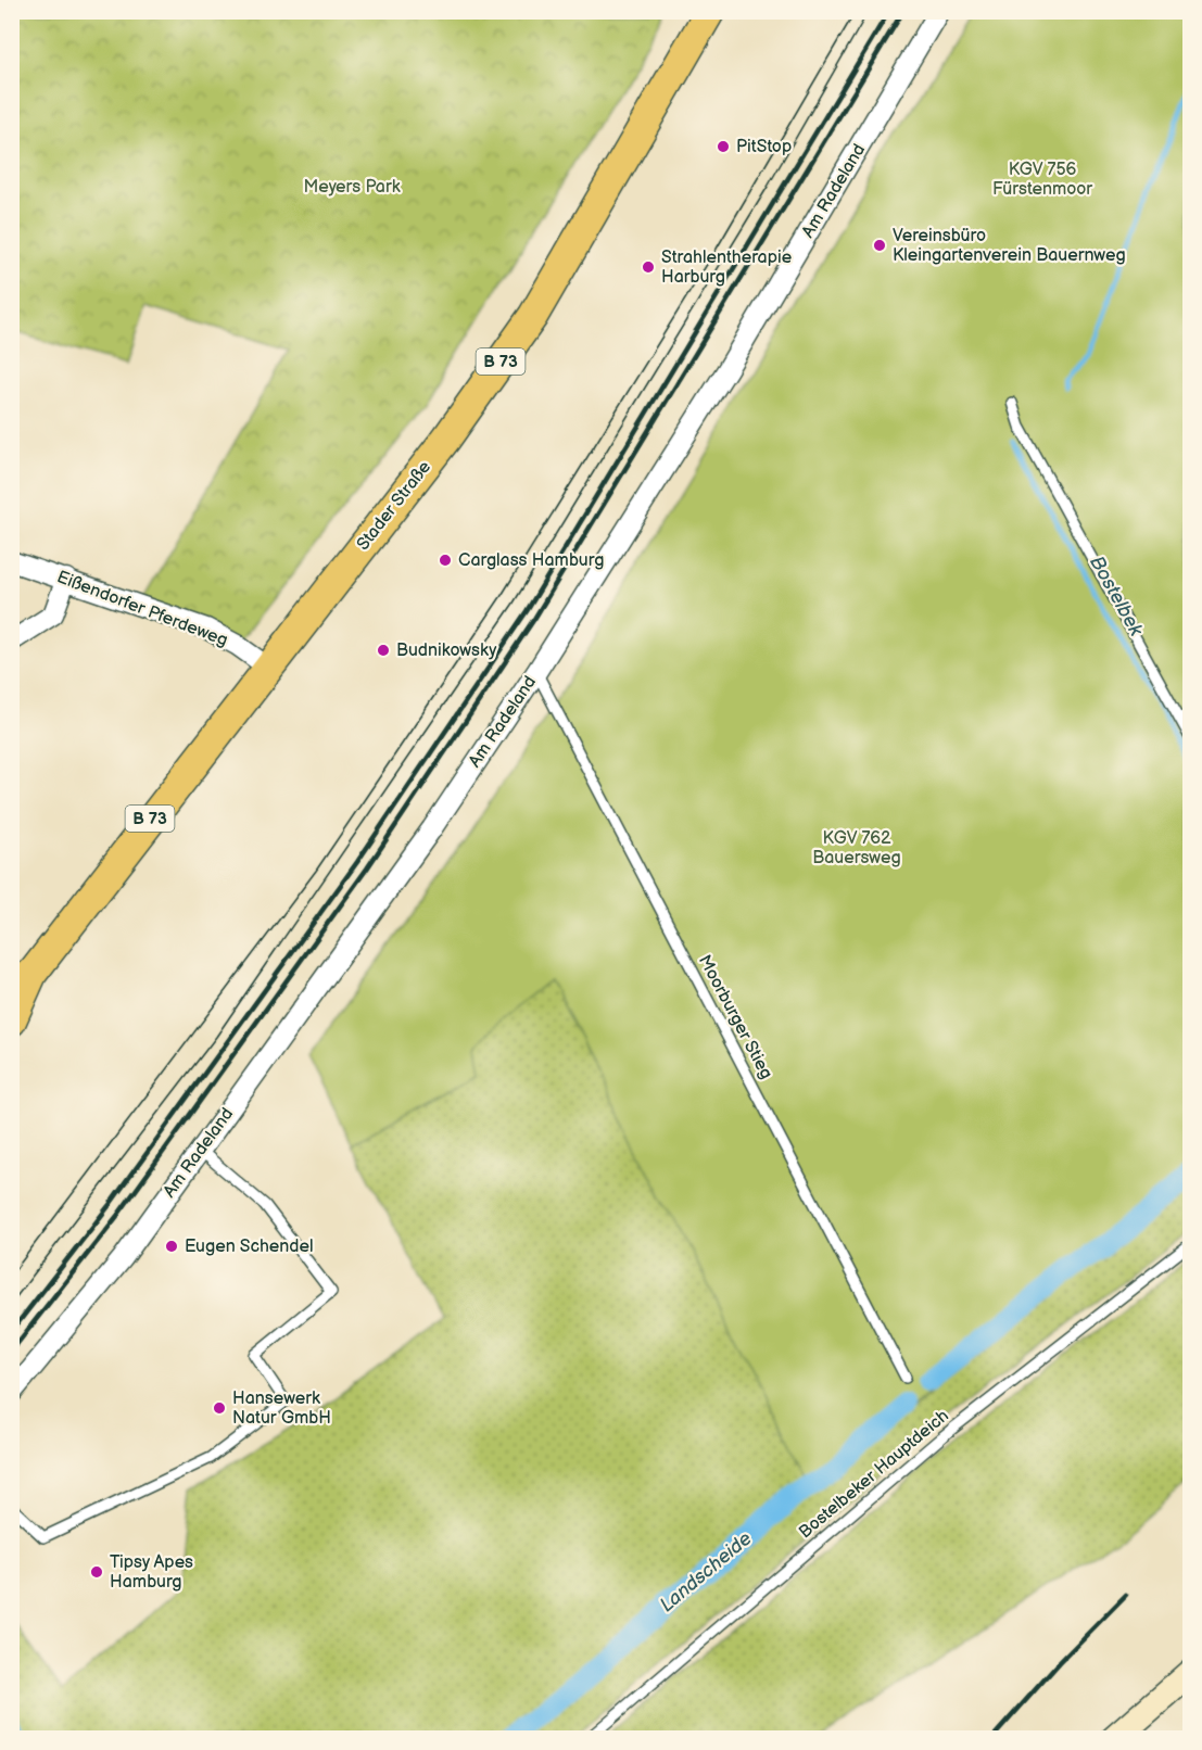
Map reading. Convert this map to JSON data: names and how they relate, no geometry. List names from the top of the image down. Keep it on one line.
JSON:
{"streets":{"main road":["B 73","Stader Straße"],"street":["Am Radeland","Eißendorfer Pferdeweg"],"lane":["Moorburger Stieg","Bostelbeker Hauptdeich"]},"crossings":[["Am Radeland","Moorburger Stieg"],["Stader Straße","Eißendorfer Pferdeweg"]],"water":["Bostelbek","Landscheide"],"parks":["KGV 756 Fürstenmoor","Meyers Park","KGV 762 Bauersweg"],"places":["PitStop","Vereinsbüro Kleingartenverein Bauernweg","Strahlentherapie Harburg","Carglass Hamburg","Budnikowsky","Eugen Schendel","Hansewerk Natur GmbH","Tipsy Apes Hamburg"]}
